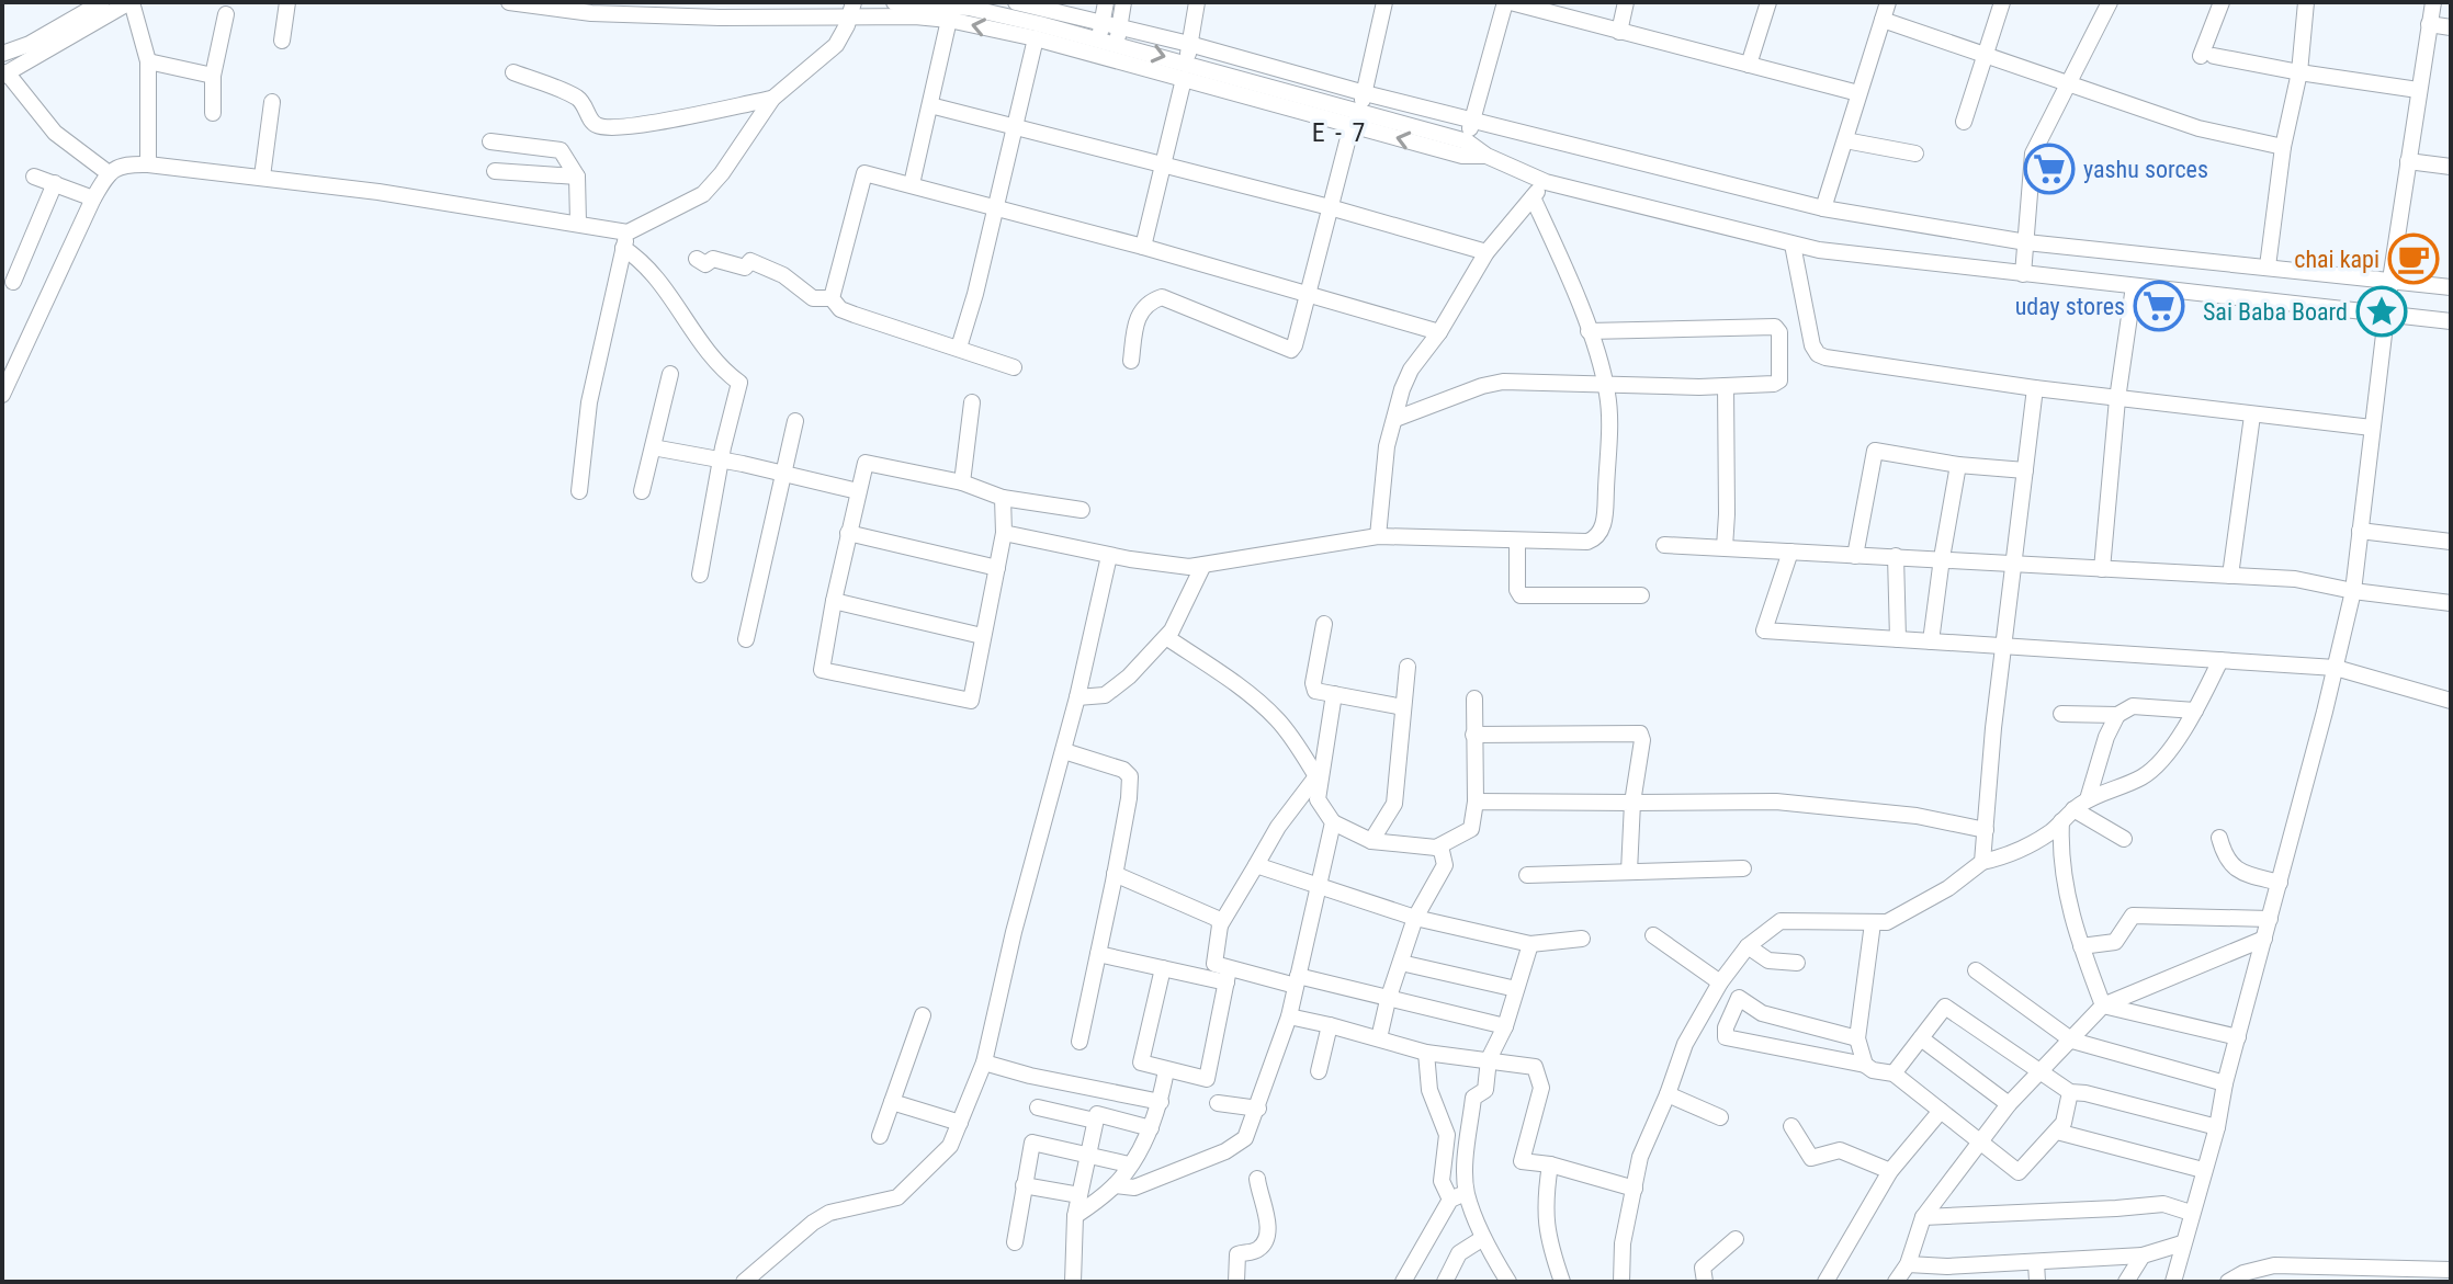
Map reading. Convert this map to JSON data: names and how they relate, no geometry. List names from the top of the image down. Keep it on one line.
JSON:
{"districts":["E - 7"],"places":{"supermarket":["yashu sorces","uday stores"],"cafe":["chai kapi"],"place":["Sai Baba Board"]}}
